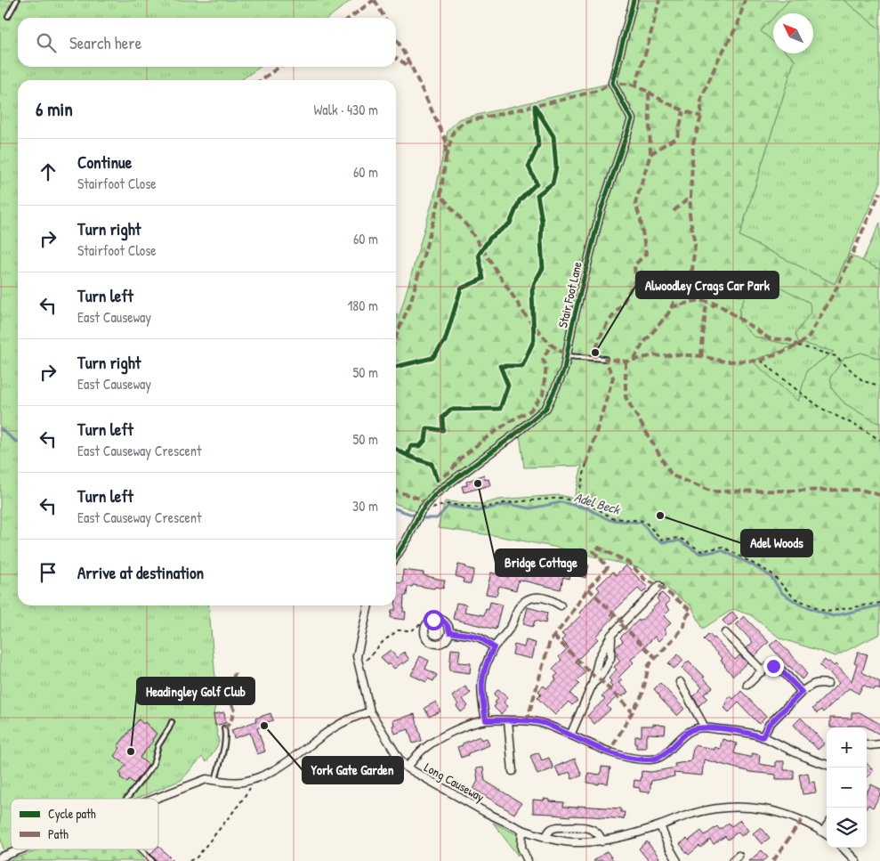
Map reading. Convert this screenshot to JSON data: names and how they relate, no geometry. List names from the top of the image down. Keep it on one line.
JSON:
{"streets":{"street":["Stair Foot Lane","Long Causeway"]},"water":["Adel Beck"],"places":["Alwoodley Crags Car Park","Bridge Cottage","Adel Woods","York Gate Garden","Headingley Golf Club"],"legend":["Cycle path","Path"],"north":"top left","page":{"search":"Search here","heading":["6 min","Walk · 430 m"],"list":[["Continue","Stairfoot Close","60 m"],["Turn right","Stairfoot Close","60 m"],["Turn left","East Causeway","180 m"],["Turn right","East Causeway","50 m"],["Turn left","East Causeway Crescent","50 m"],["Turn left","East Causeway Crescent","30 m"],"Arrive at destination"],"map_buttons":["+","−"]}}
